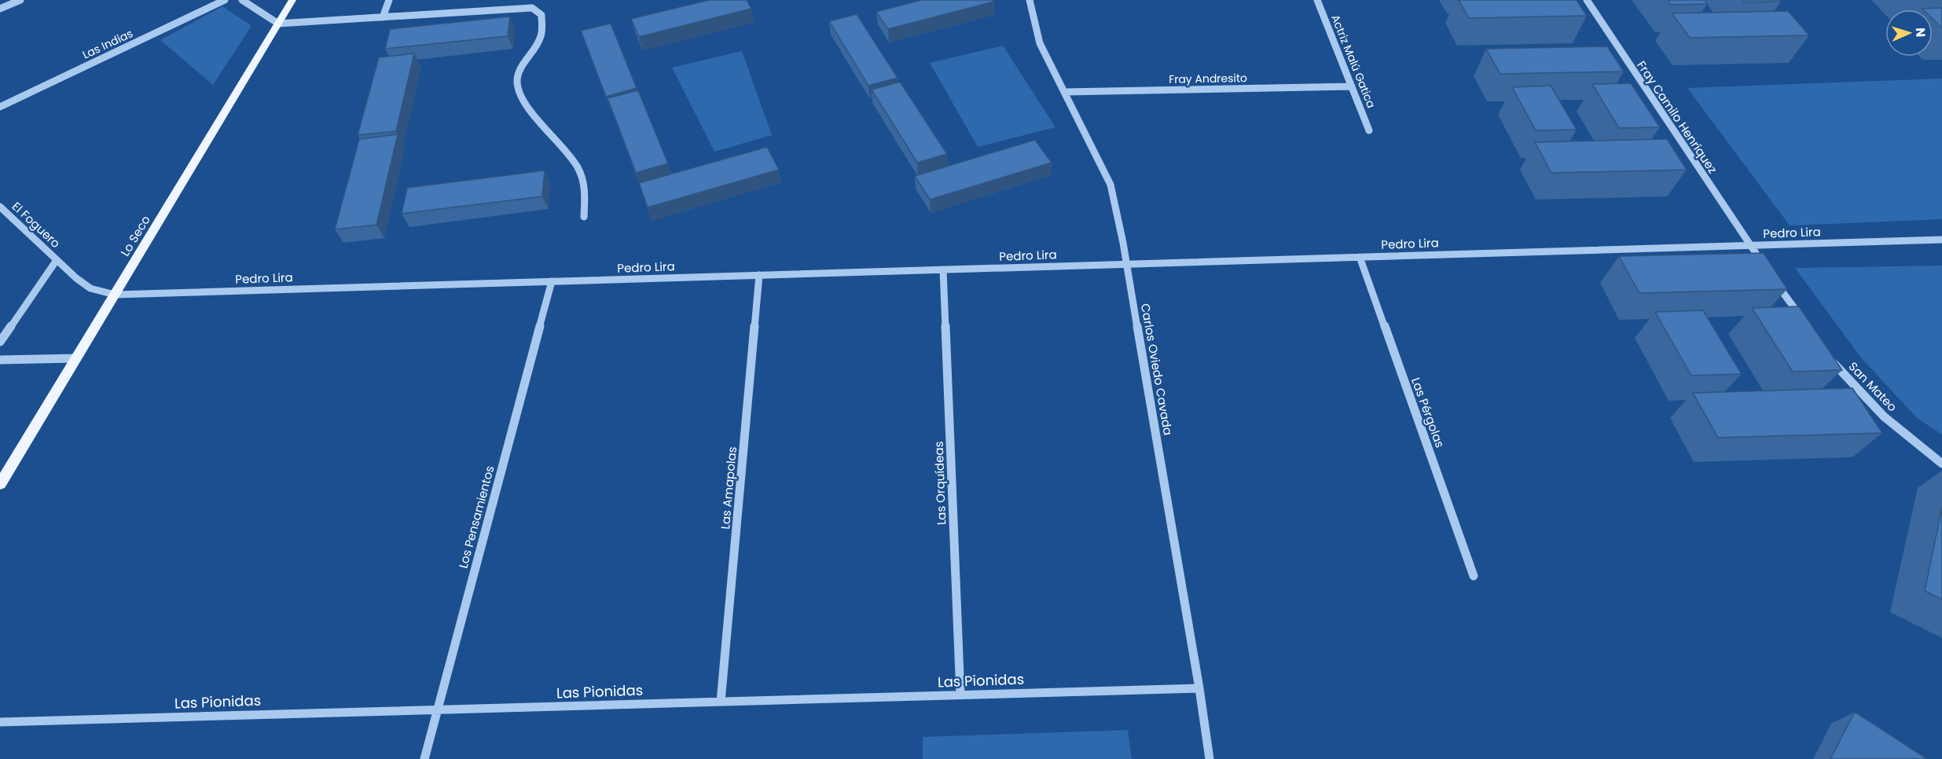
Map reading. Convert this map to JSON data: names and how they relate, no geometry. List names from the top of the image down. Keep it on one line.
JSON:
{"streets":{"main road":["Lo Seco"],"street":["Las Indias","Actriz Malú Gatica","Fray Andresito","Fray Camilo Henríquez","El Foguero","Pedro Lira","Carlos Oviedo Cavada","San Mateo","Las Pérgolas","Las Orquídeas","Las Amapolas","Los Pensamientos","Las Pionidas"]},"crossings":[["Actriz Malú Gatica","Fray Andresito"],["Fray Andresito","Carlos Oviedo Cavada"],["Fray Camilo Henríquez","Pedro Lira"],["El Foguero","Pedro Lira"],["El Foguero","Lo Seco"],["Pedro Lira","Lo Seco"],["Pedro Lira","Carlos Oviedo Cavada"],["Pedro Lira","Las Pérgolas"],["Pedro Lira","Las Orquídeas"],["Pedro Lira","Las Amapolas"],["Pedro Lira","Los Pensamientos"],["Carlos Oviedo Cavada","Las Pionidas"],["Las Orquídeas","Las Pionidas"],["Las Amapolas","Las Pionidas"],["Los Pensamientos","Las Pionidas"]],"north":"right"}
